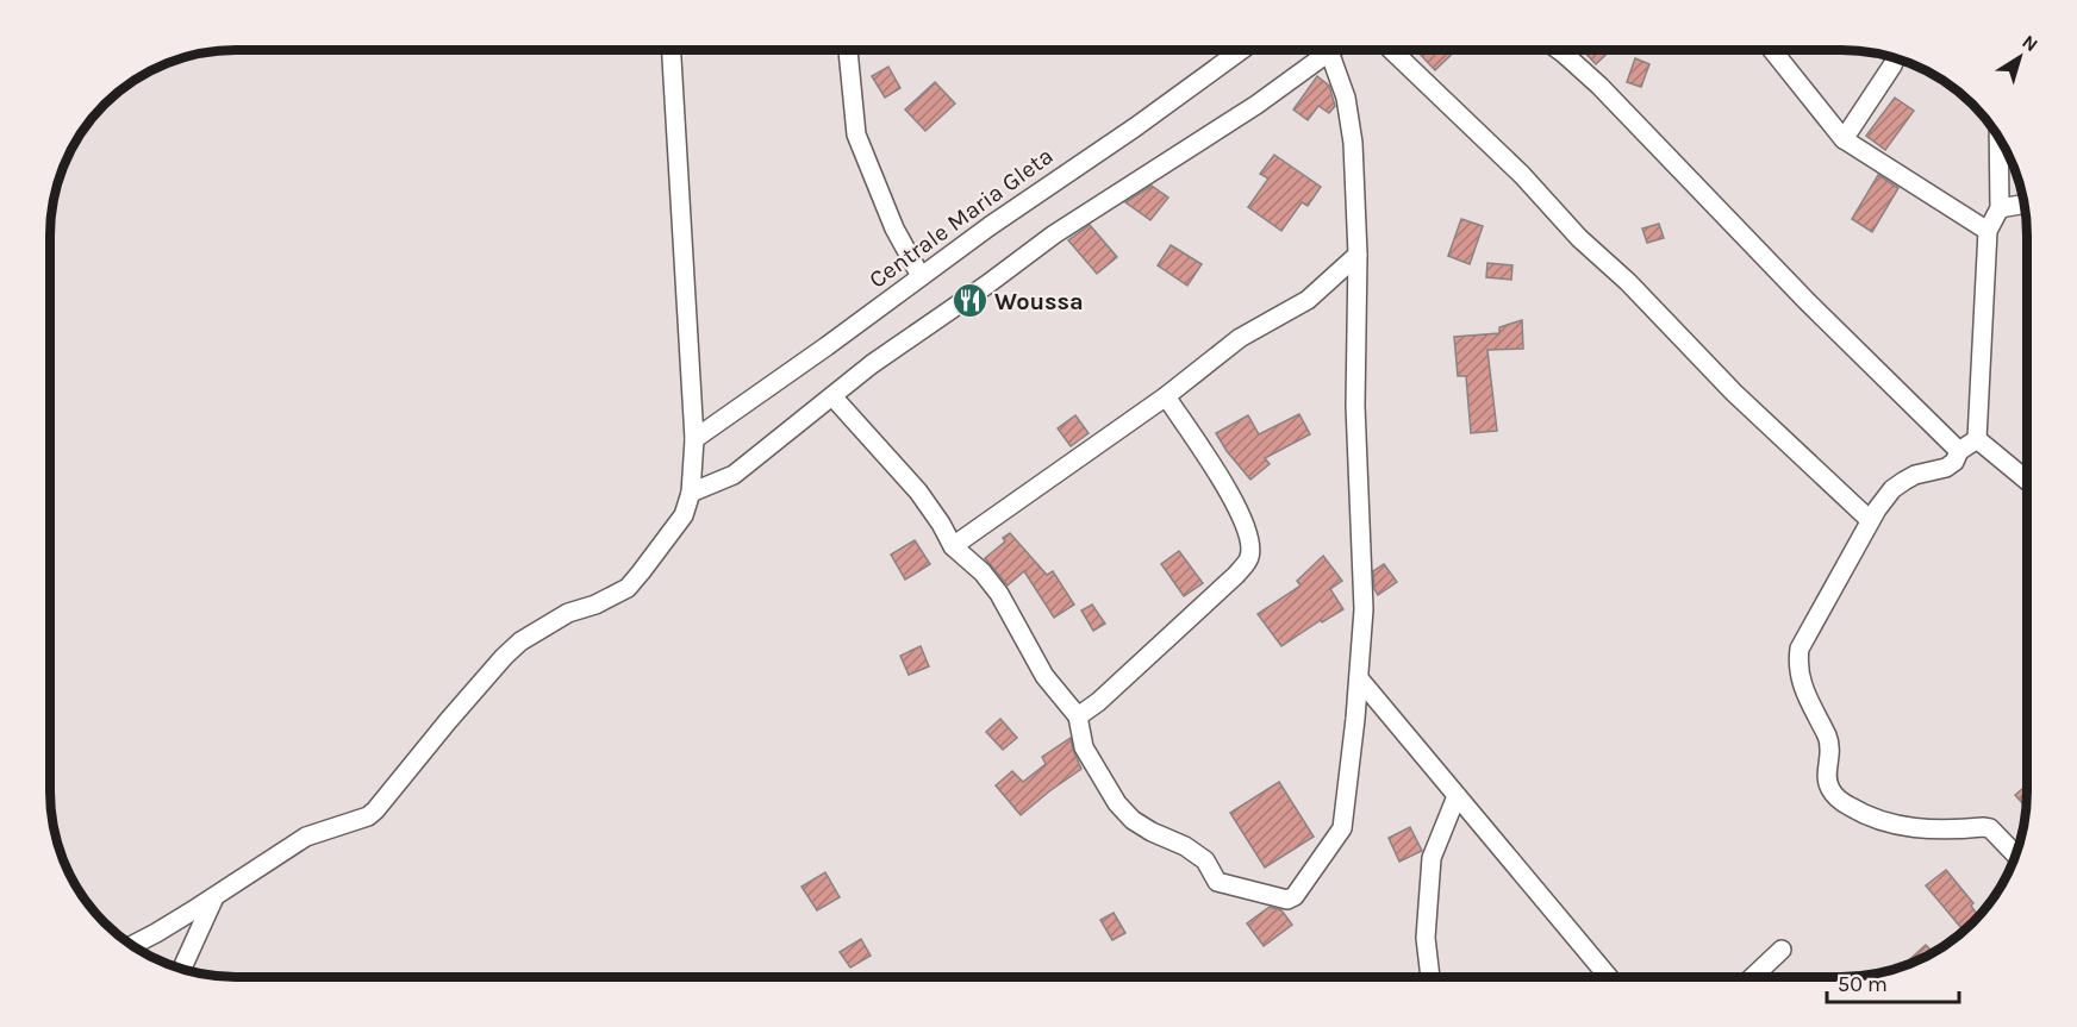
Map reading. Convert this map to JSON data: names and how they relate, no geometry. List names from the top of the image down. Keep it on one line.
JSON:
{"streets":{"street":["Centrale Maria Gleta"]},"places":{"restaurant":["Woussa"]},"scale_bar":"50 m","north":"top right"}
